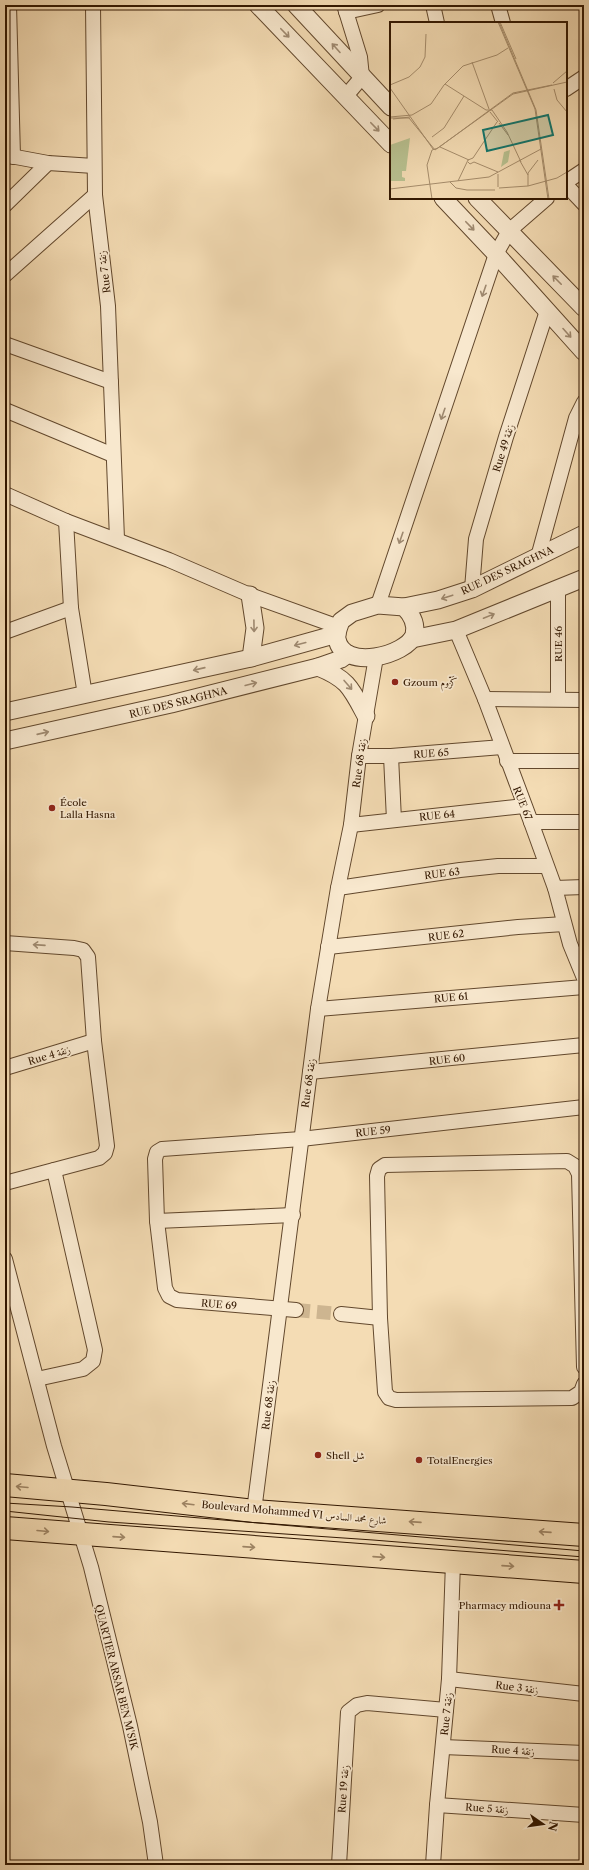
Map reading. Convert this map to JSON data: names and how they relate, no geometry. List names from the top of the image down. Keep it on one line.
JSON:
{"streets":{"main road":["Boulevard Mohammed VI شارع محمد السادس"],"street":["Rue 7 زنقة","Rue 49 زنقة","RUE DES SRAGHNA","RUE 46","RUE 65","Rue 68 زنقة","RUE 67","RUE 64","RUE 63","RUE 62","RUE 61","Rue 4 زنقة","RUE 60","RUE 59","RUE 69","QUARTIER ARSAR BEN M'SIK","Rue 3 زنقة","Rue 19 زنقة","Rue 5 زنقة"]},"crossings":[["Rue 7 زنقة","Rue 4 زنقة"],["Rue 7 زنقة","Rue 3 زنقة"],["Rue 7 زنقة","Rue 19 زنقة"],["Rue 7 زنقة","Rue 5 زنقة"],["Rue 49 زنقة","RUE DES SRAGHNA"],["RUE DES SRAGHNA","Rue 68 زنقة"],["RUE 65","Rue 68 زنقة"],["RUE 65","RUE 67"],["Rue 68 زنقة","RUE 64"],["Rue 68 زنقة","RUE 63"],["Rue 68 زنقة","RUE 62"],["Rue 68 زنقة","RUE 61"],["Rue 68 زنقة","RUE 60"],["Rue 68 زنقة","RUE 59"],["Rue 68 زنقة","RUE 69"],["Rue 68 زنقة","Boulevard Mohammed VI شارع محمد السادس"],["RUE 67","RUE 64"],["RUE 67","RUE 63"],["RUE 67","RUE 62"],["RUE 59","RUE 69"],["Boulevard Mohammed VI شارع محمد السادس","QUARTIER ARSAR BEN M'SIK"]],"places":{"other":["Gzoum كَزّوم","École Lalla Hasna","Shell شل","TotalEnergies"],"health":["Pharmacy mdiouna"]},"north":"right"}
